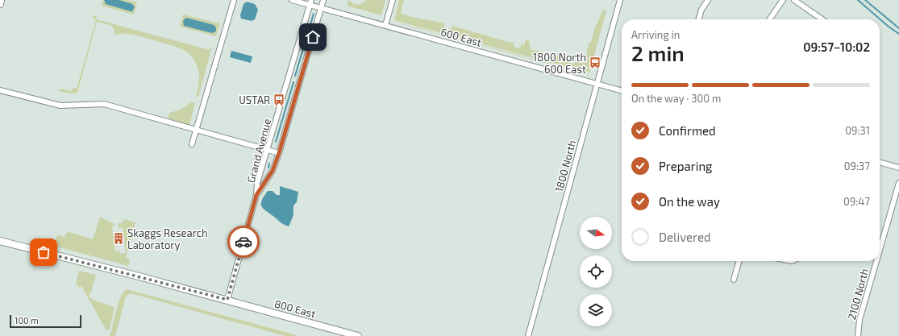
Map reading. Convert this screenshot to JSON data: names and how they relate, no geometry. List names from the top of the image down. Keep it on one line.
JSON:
{"streets":{"main road":["800 East"],"street":["600 East","Grand Avenue","1800 North","2100 North"]},"crossings":[["600 East","Grand Avenue"],["600 East","1800 North"],["Grand Avenue","800 East"]],"places":{"bus stop":["1800 North 600 East","USTAR"],"building":["Skaggs Research Laboratory"]},"scale_bar":"100 m","north":"right","page":{"heading":["2 min","Arriving in","09:57–10:02"],"bar":"On the way · 300 m","list":[["Confirmed","09:31"],["Preparing","09:37"],["On the way","09:47"],"Delivered"],"scale":"100 m"}}
